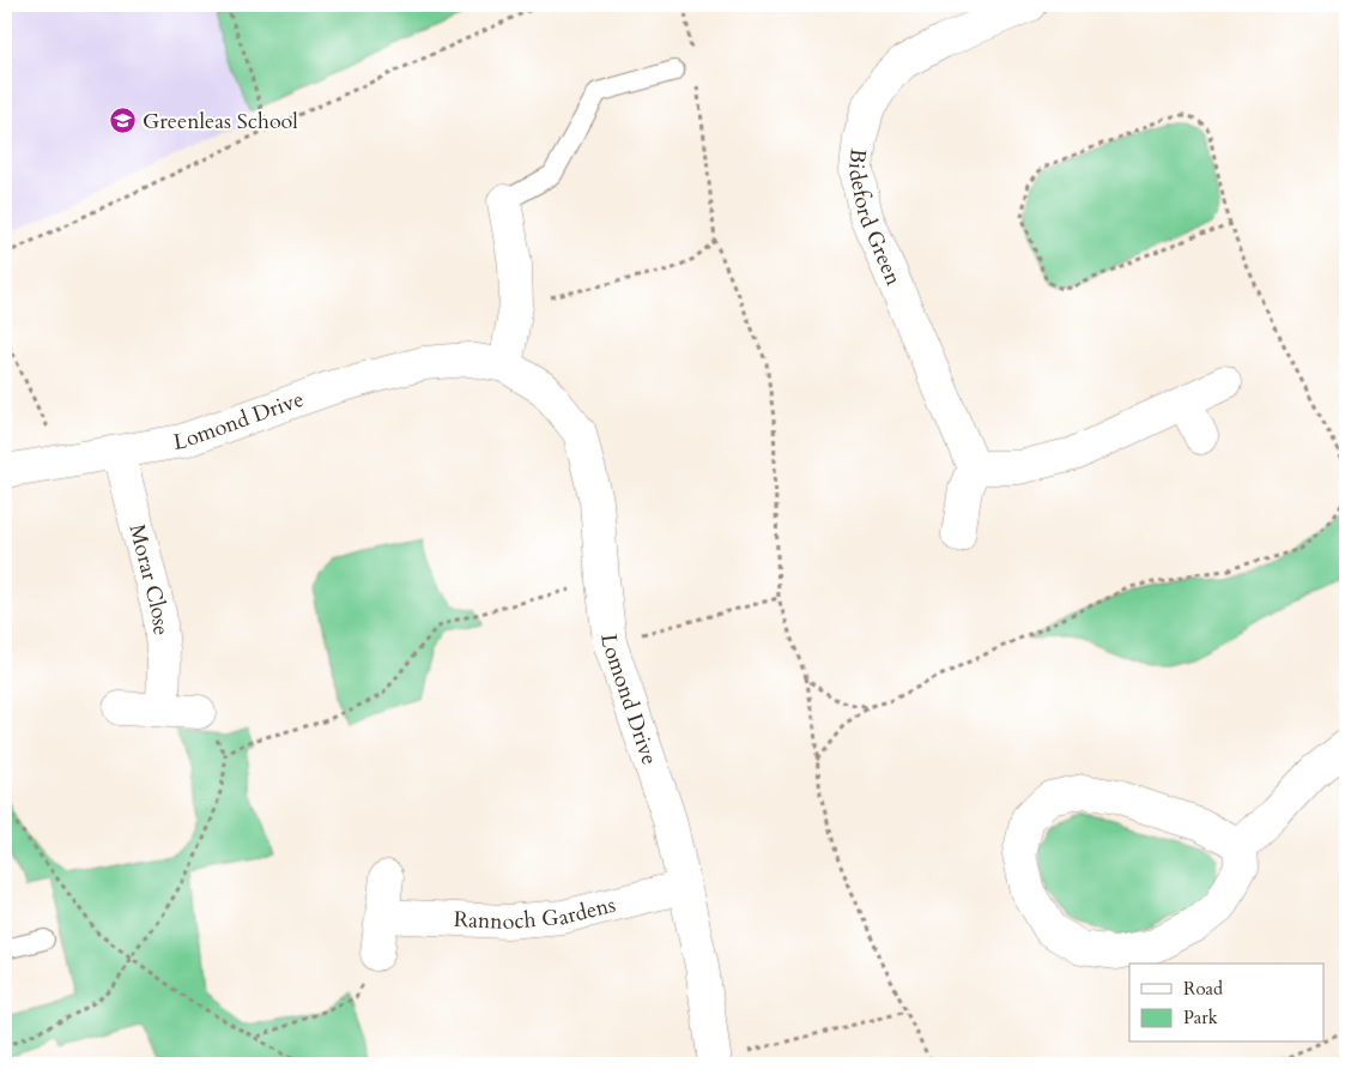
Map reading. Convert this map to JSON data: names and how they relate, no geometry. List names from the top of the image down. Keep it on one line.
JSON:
{"streets":{"street":["Bideford Green","Lomond Drive","Morar Close","Rannoch Gardens"]},"crossings":[["Lomond Drive","Morar Close"],["Lomond Drive","Rannoch Gardens"]],"places":{"school or university":["Greenleas School"]},"legend":["Road","Park"]}
